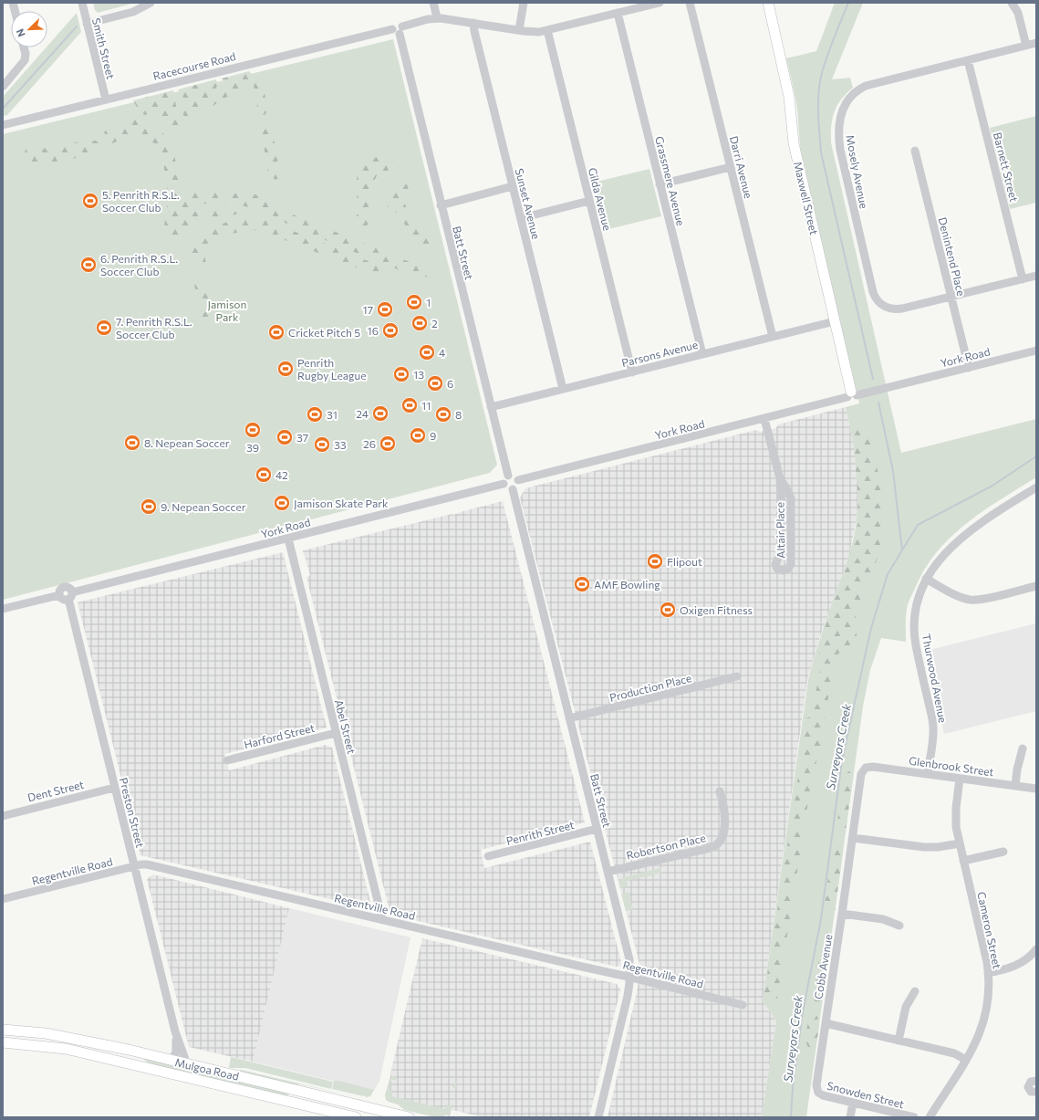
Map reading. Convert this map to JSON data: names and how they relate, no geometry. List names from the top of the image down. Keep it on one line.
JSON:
{"streets":{"main road":["Maxwell Street","Mulgoa Road"],"street":["Smith Street","Racecourse Road","Darri Avenue","Barnett Street","Mosely Avenue","Grassmere Avenue","Gilda Avenue","Sunset Avenue","Batt Street","Denintend Place","Parsons Avenue","York Road","Altair Place","Thurwood Avenue","Production Place","Abel Street","Harford Street","Glenbrook Street","Dent Street","Preston Street","Penrith Street","Robertson Place","Regentville Road","Cameron Street","Cobb Avenue","Snowden Street"]},"crossings":[["Smith Street","Racecourse Road"],["Racecourse Road","Grassmere Avenue"],["Racecourse Road","Gilda Avenue"],["Racecourse Road","Sunset Avenue"],["Racecourse Road","Batt Street"],["Darri Avenue","Parsons Avenue"],["Barnett Street","Mosely Avenue"],["Mosely Avenue","Denintend Place"],["Grassmere Avenue","Parsons Avenue"],["Maxwell Street","Parsons Avenue"],["Maxwell Street","York Road"],["Gilda Avenue","Parsons Avenue"],["Sunset Avenue","Parsons Avenue"],["Batt Street","Parsons Avenue"],["Batt Street","York Road"],["Batt Street","Production Place"],["Batt Street","Penrith Street"],["Batt Street","Robertson Place"],["Batt Street","Regentville Road"],["Denintend Place","York Road"],["York Road","Altair Place"],["York Road","Abel Street"],["York Road","Preston Street"],["Thurwood Avenue","Glenbrook Street"],["Abel Street","Harford Street"],["Abel Street","Regentville Road"],["Glenbrook Street","Cameron Street"],["Glenbrook Street","Cobb Avenue"],["Dent Street","Preston Street"],["Preston Street","Regentville Road"],["Preston Street","Mulgoa Road"],["Cobb Avenue","Snowden Street"]],"water":["Surveyors Creek"],"parks":["Jamison Park"],"places":{"sports":["5. Penrith R.S.L. Soccer Club","6. Penrith R.S.L. Soccer Club","1","17","2","7. Penrith R.S.L. Soccer Club","16","Cricket Pitch 5","4","Penrith Rugby League","13","6","11","24","31","8","39","9","37","8. Nepean Soccer","26","33","42","Jamison Skate Park","9. Nepean Soccer","Flipout","AMF Bowling","Oxigen Fitness"]},"north":"bottom left"}
